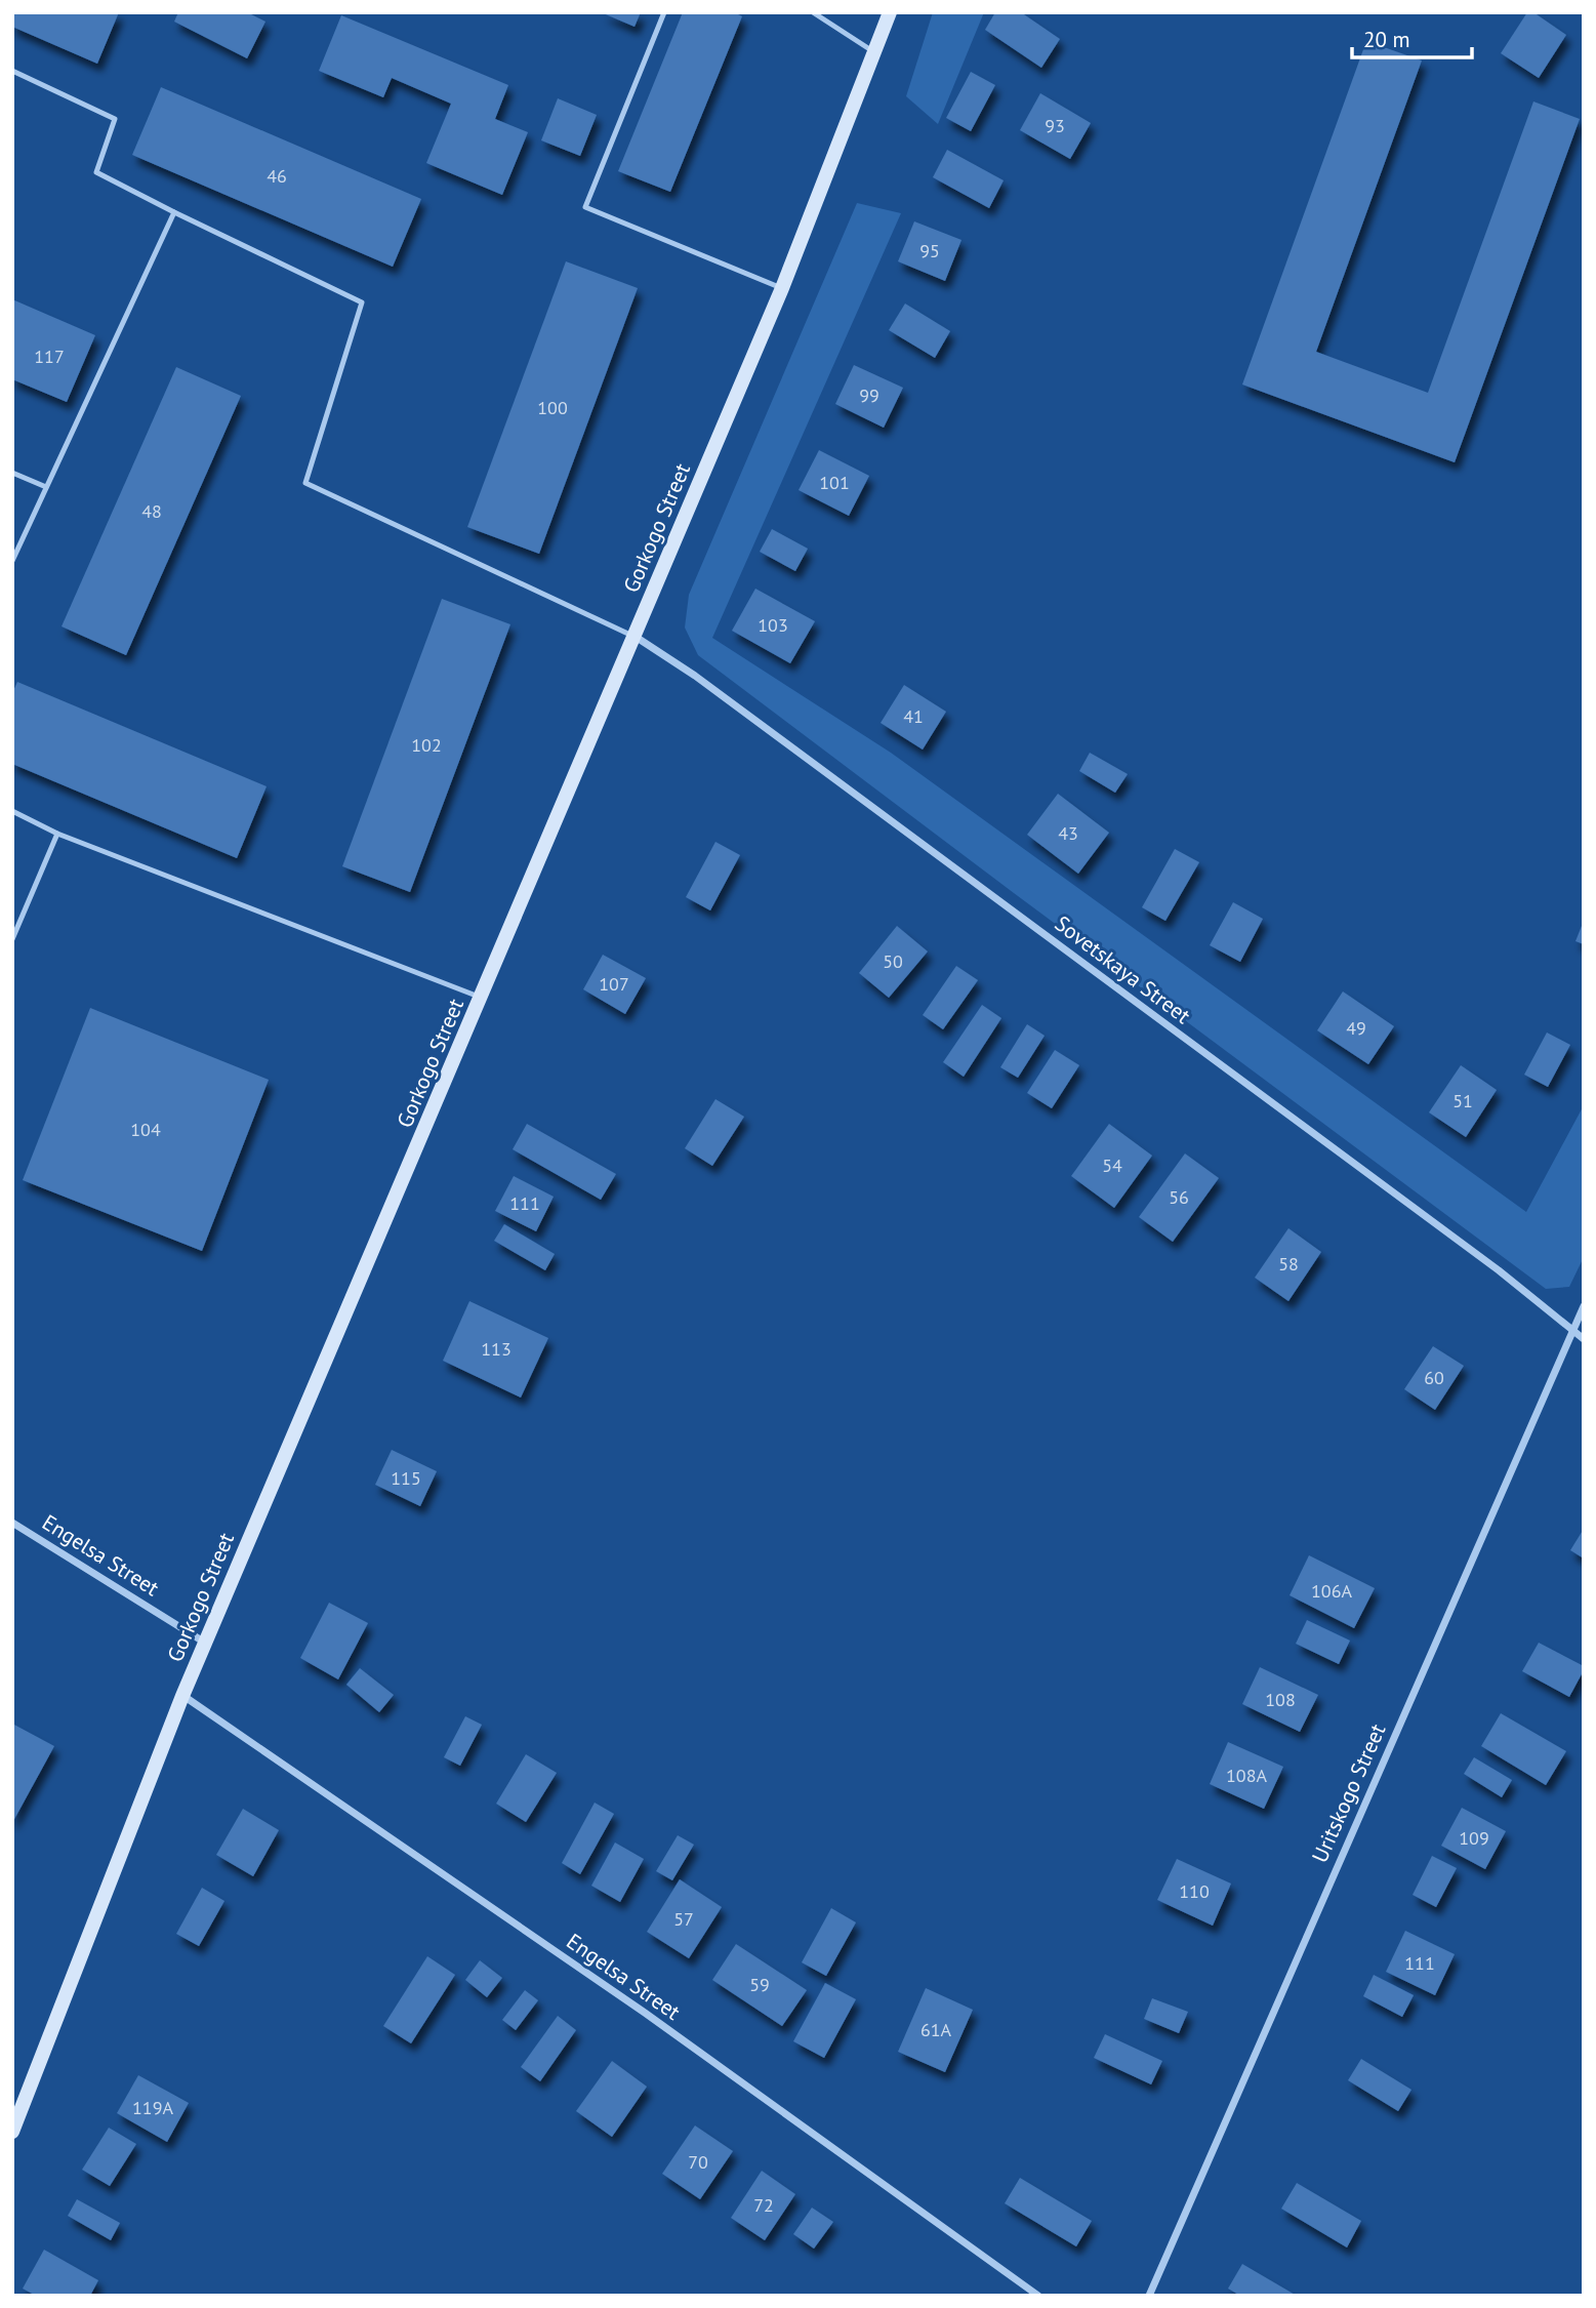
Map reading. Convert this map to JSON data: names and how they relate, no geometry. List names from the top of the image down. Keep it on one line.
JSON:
{"streets":{"street":["Gorkogo Street","Sovetskaya Street","Engelsa Street","Uritskogo Street"]},"crossings":[["Gorkogo Street","Sovetskaya Street"],["Gorkogo Street","Engelsa Street"],["Sovetskaya Street","Uritskogo Street"]],"house_numbers":["93","46","95","117","99","100","101","48","103","41","102","43","50","107","49","51","104","54","56","111","58","113","60","115","106А","108","108А","109","110","57","111","59","61А","119А","70","72"],"scale_bar":"20 m"}
